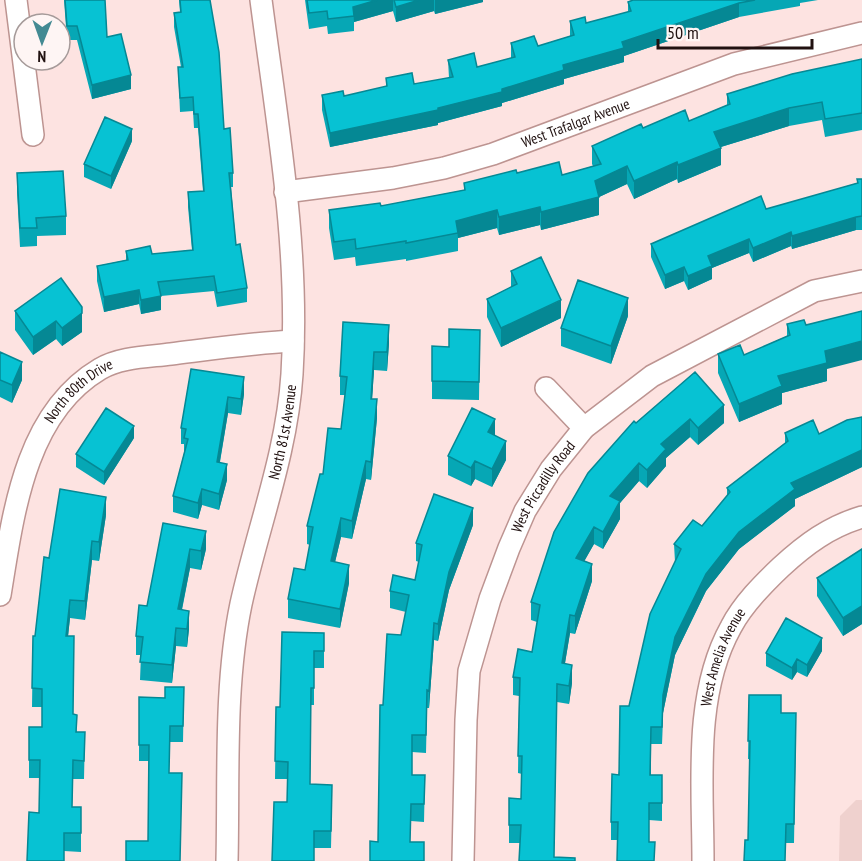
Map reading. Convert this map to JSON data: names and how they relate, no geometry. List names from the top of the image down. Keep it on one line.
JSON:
{"streets":{"street":["West Trafalgar Avenue","North 80th Drive","North 81st Avenue","West Piccadilly Road","West Amelia Avenue"]},"crossings":[["West Trafalgar Avenue","North 81st Avenue"],["North 80th Drive","North 81st Avenue"]],"scale_bar":"50 m","north":"bottom"}
